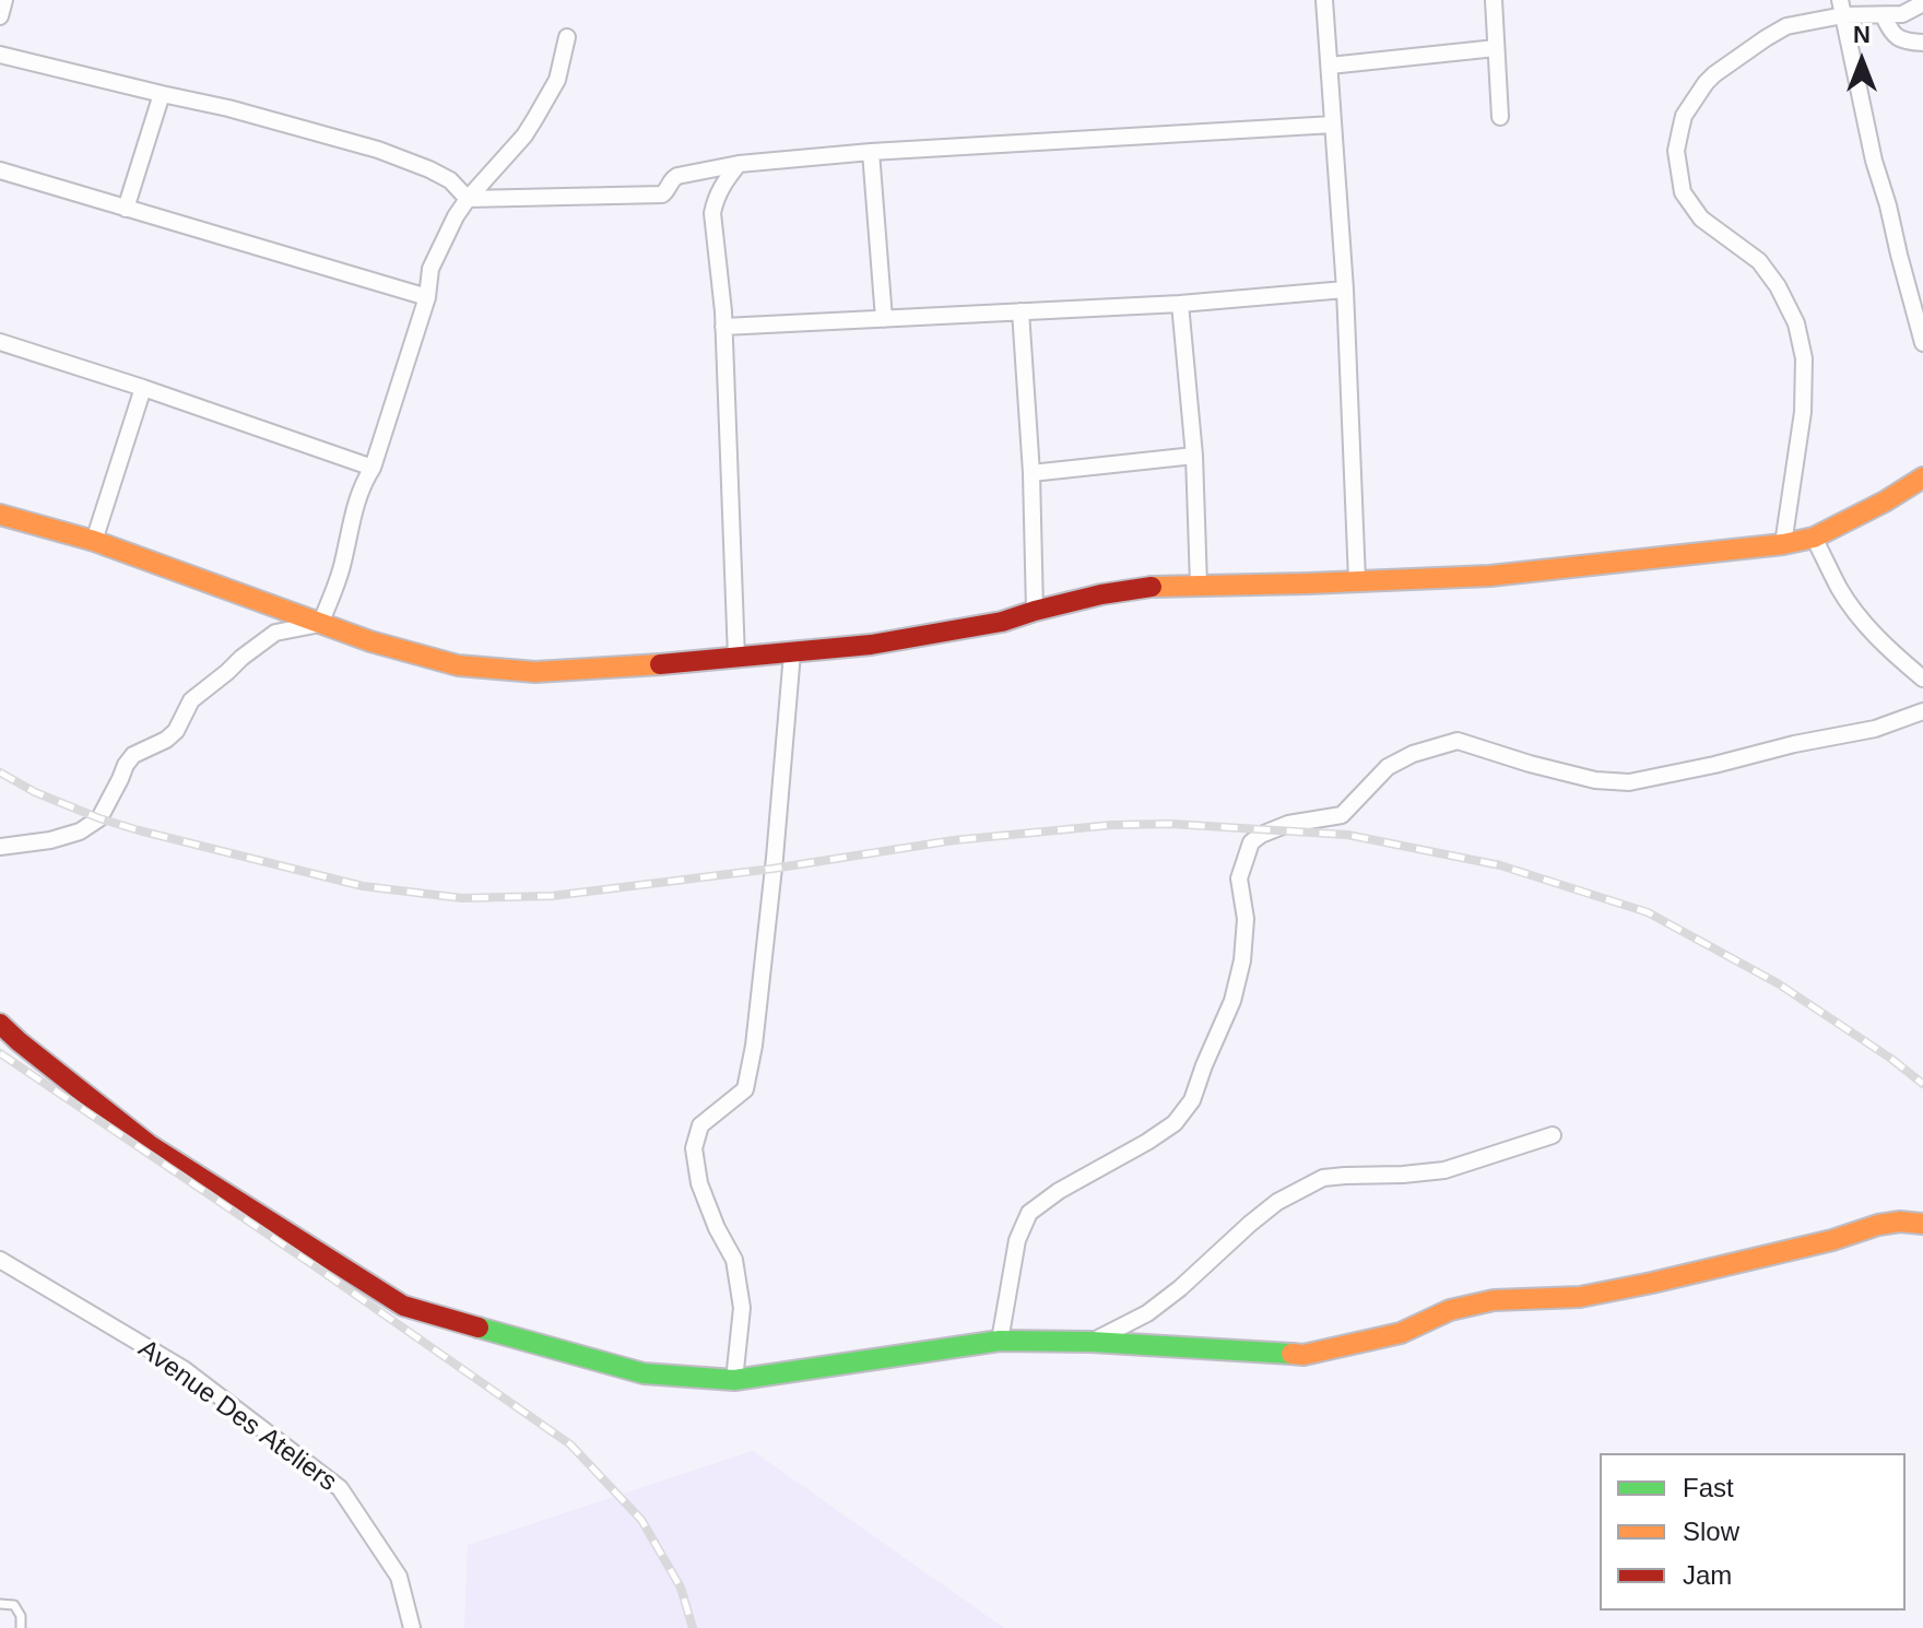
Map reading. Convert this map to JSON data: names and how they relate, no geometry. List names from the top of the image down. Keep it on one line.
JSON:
{"streets":{"street":["Avenue Des Ateliers"]},"legend":["Fast","Slow","Jam"],"north":"top"}
